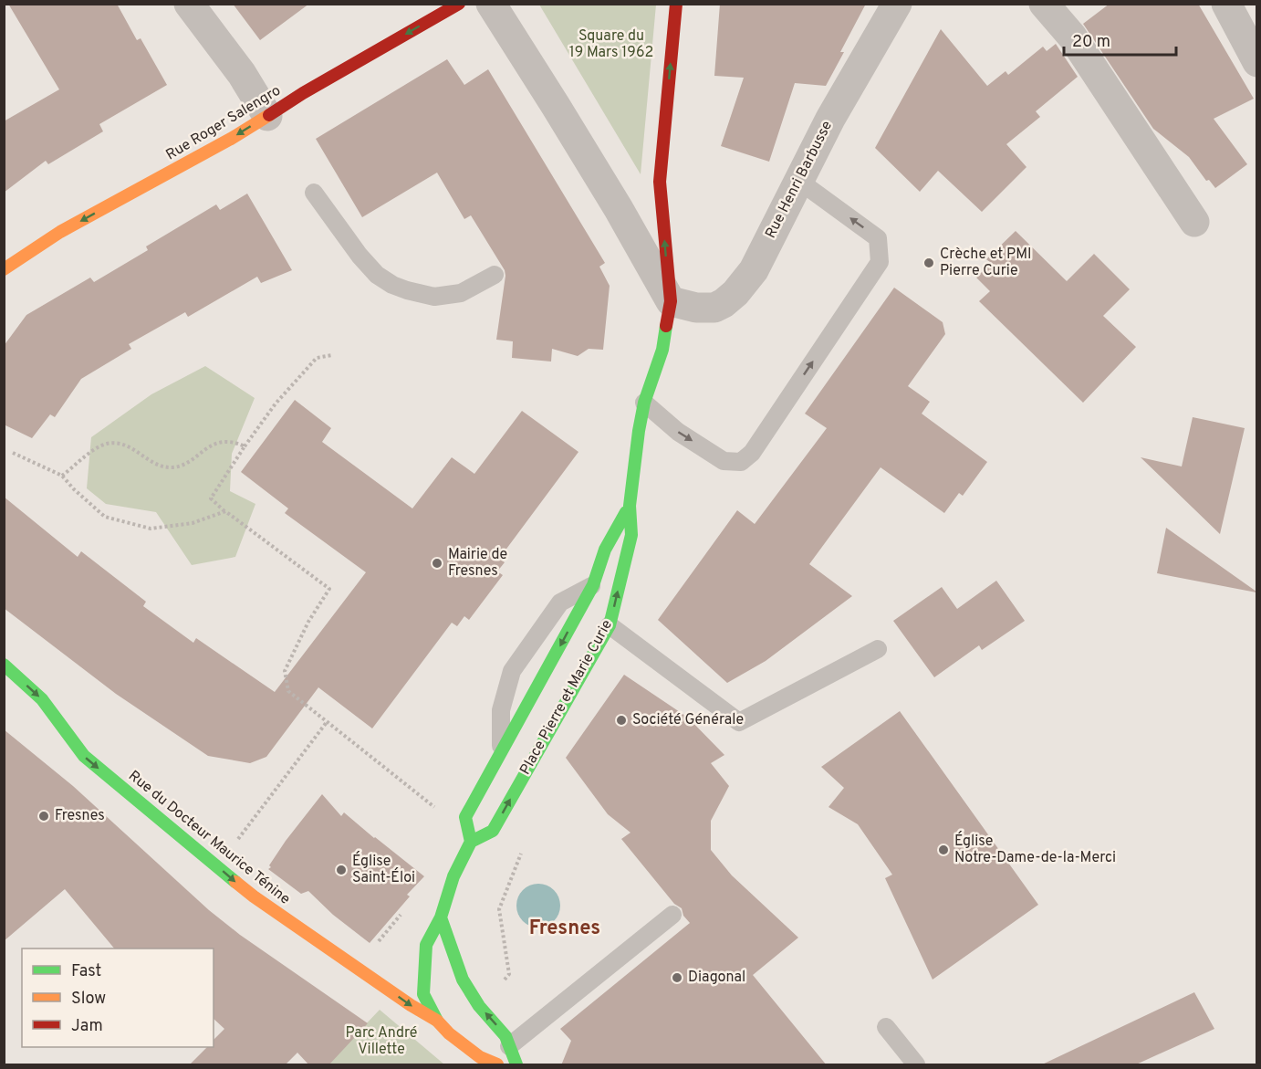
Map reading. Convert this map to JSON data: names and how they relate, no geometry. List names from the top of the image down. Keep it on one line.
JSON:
{"streets":{"street":["Rue Roger Salengro","Rue Henri Barbusse","Place Pierre et Marie Curie","Rue du Docteur Maurice Ténine"]},"crossings":[["Rue Henri Barbusse","Place Pierre et Marie Curie"]],"one_way":["Rue Roger Salengro","Rue du Docteur Maurice Ténine"],"districts":["Fresnes"],"parks":["Square du 19 Mars 1962","Parc André Villette"],"places":["Crèche et PMI Pierre Curie","Mairie de Fresnes","Société Générale","Fresnes","Église Notre-Dame-de-la-Merci","Église Saint-Éloi","Diagonal"],"legend":["Fast","Slow","Jam"],"scale_bar":"20 m"}
